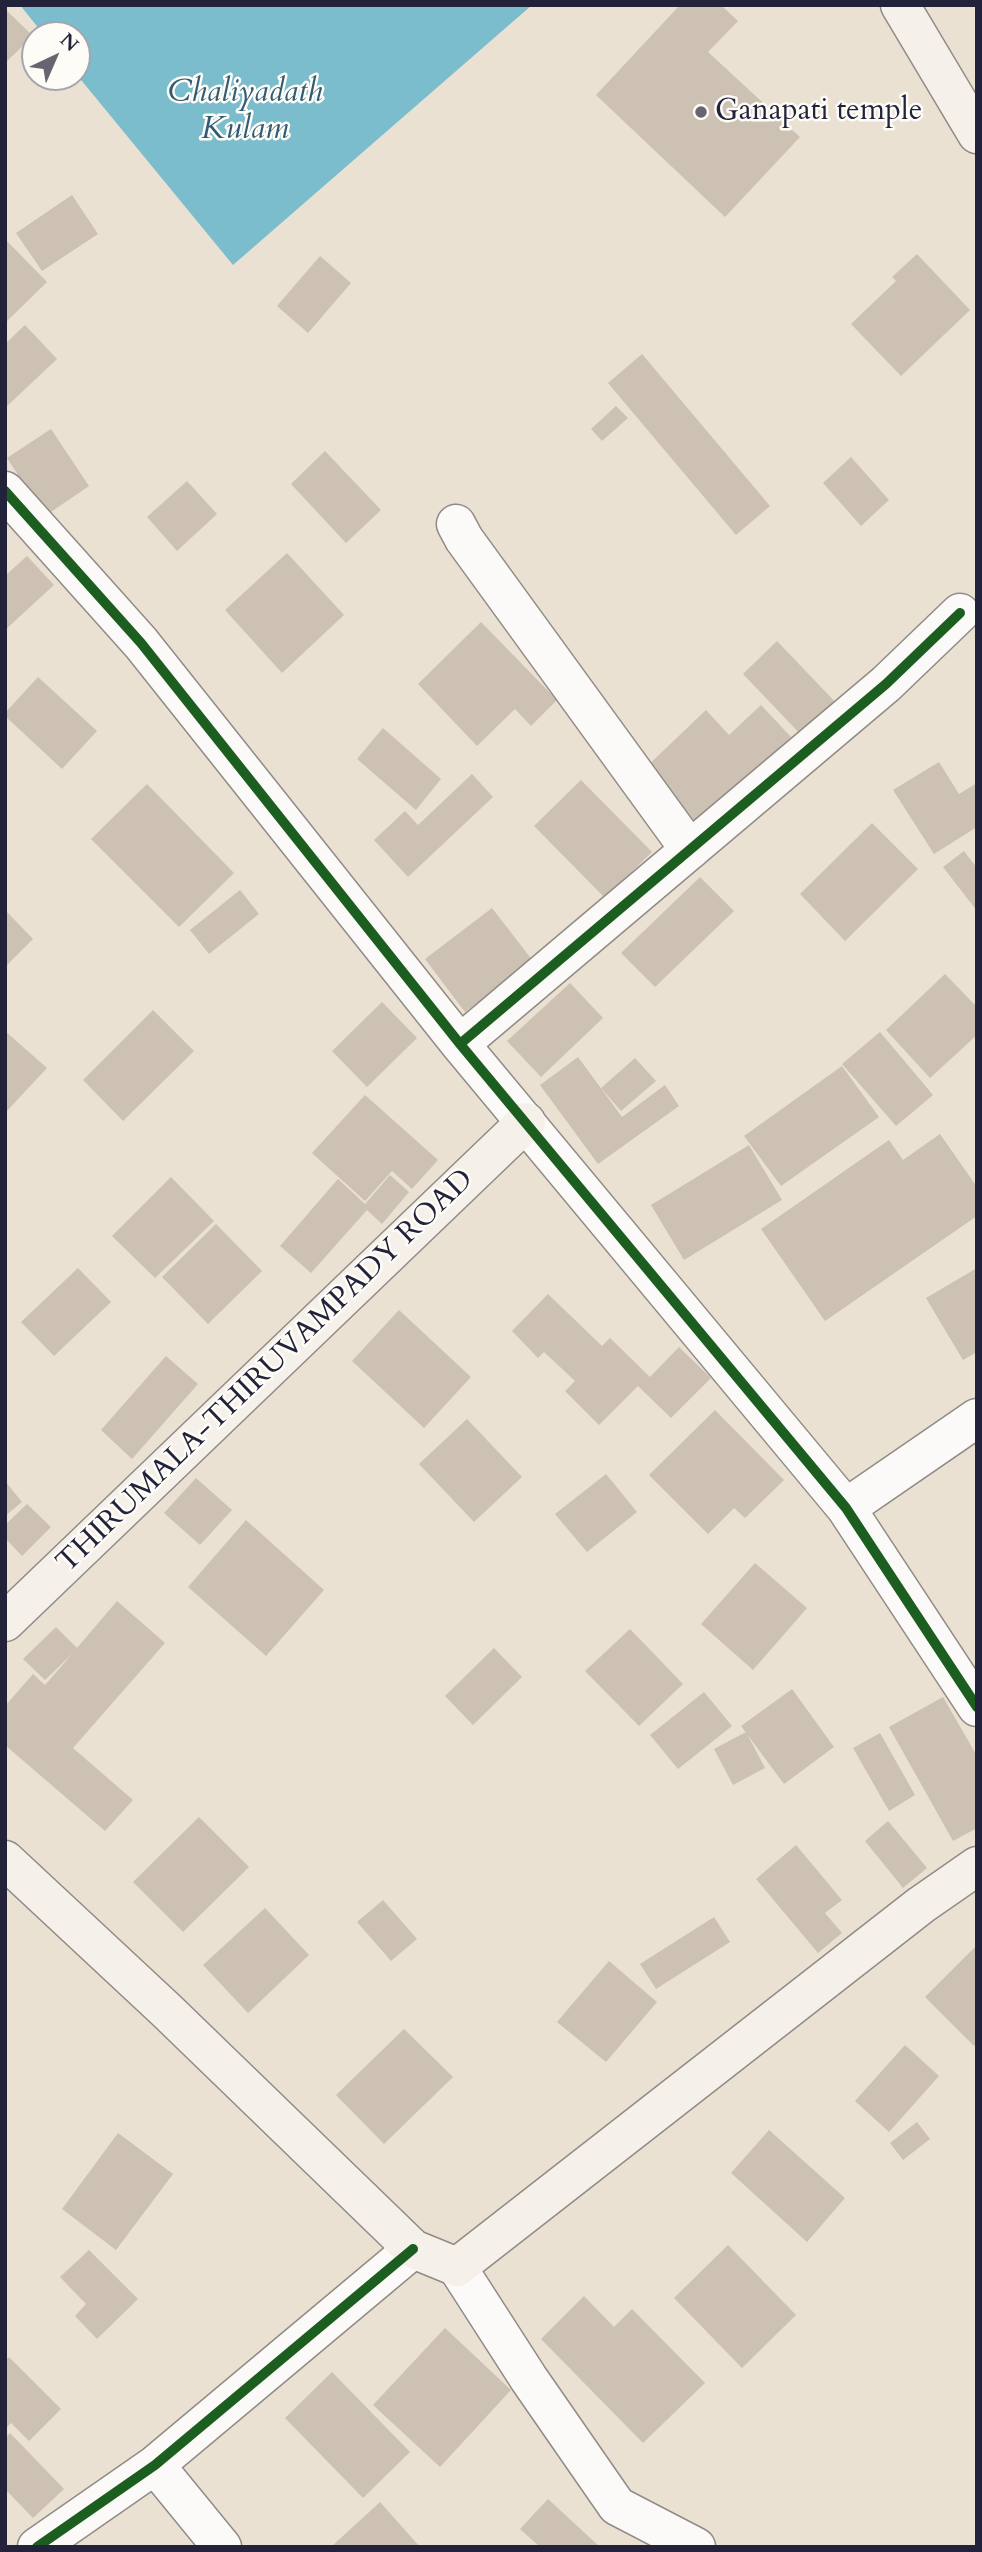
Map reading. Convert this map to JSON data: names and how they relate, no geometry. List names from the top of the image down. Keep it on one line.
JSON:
{"streets":{"main road":["THIRUMALA-THIRUVAMPADY ROAD"]},"water":["Chaliyadath Kulam"],"places":["Ganapati temple"],"north":"top right"}
